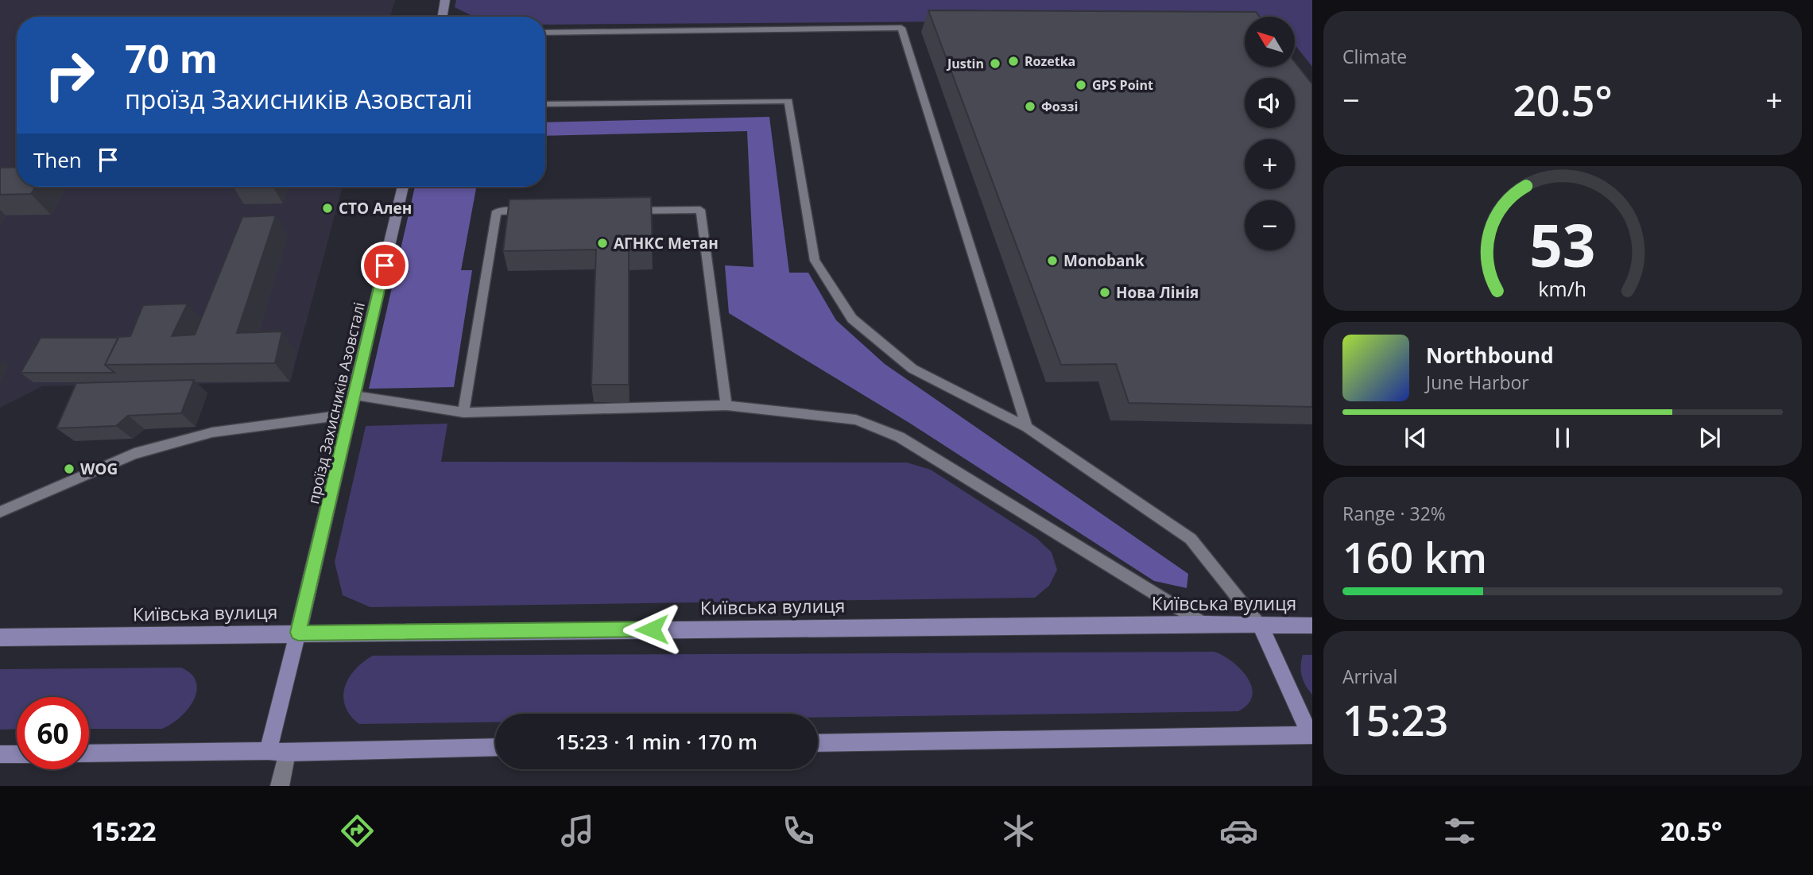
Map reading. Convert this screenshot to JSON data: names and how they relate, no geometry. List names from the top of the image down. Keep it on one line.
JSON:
{"streets":{"main road":["Київська вулиця"],"street":["проїзд Захисників Азовсталі"]},"crossings":[["проїзд Захисників Азовсталі","Київська вулиця"]],"places":["Rozetka","Justin","GPS Point","Фоззі","СТО Ален","АГНКС Метан","Monobank","Нова Лінія","WOG"],"north":"top left","page":{"tile":["Climate",["Range · 32%","160 km"],["Arrival","15:23"]],"map_buttons":["+","−"],"turn":["70 m","проїзд Захисників Азовсталі"],"heat":["−","20.5°","+"],"then":"Then","song":["Northbound","June Harbor"],"limit":"60","trip":"15:23 · 1 min · 170 m","tabs":["15:22","20.5°"],"gauge":["53","km/h"]}}
